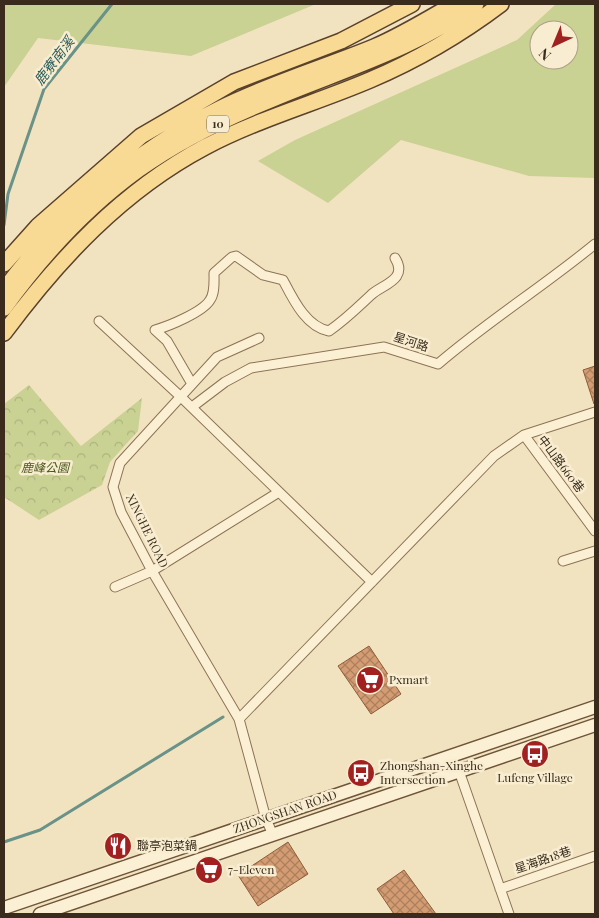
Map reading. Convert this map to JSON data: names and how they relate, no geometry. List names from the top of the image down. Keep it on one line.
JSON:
{"streets":{"main road":["10"],"street":["星河路","中山路660巷","XINGHE ROAD","ZHONGSHAN ROAD","星海路18巷"]},"crossings":[["XINGHE ROAD","ZHONGSHAN ROAD"]],"water":["鹿寮南溪"],"parks":["鹿峰公園"],"places":{"supermarket":["Pxmart","7-Eleven"],"bus stop":["Lufeng Village","Zhongshan-Xinghe Intersection"],"restaurant":["聯亭泡菜鍋"]},"north":"bottom left"}
